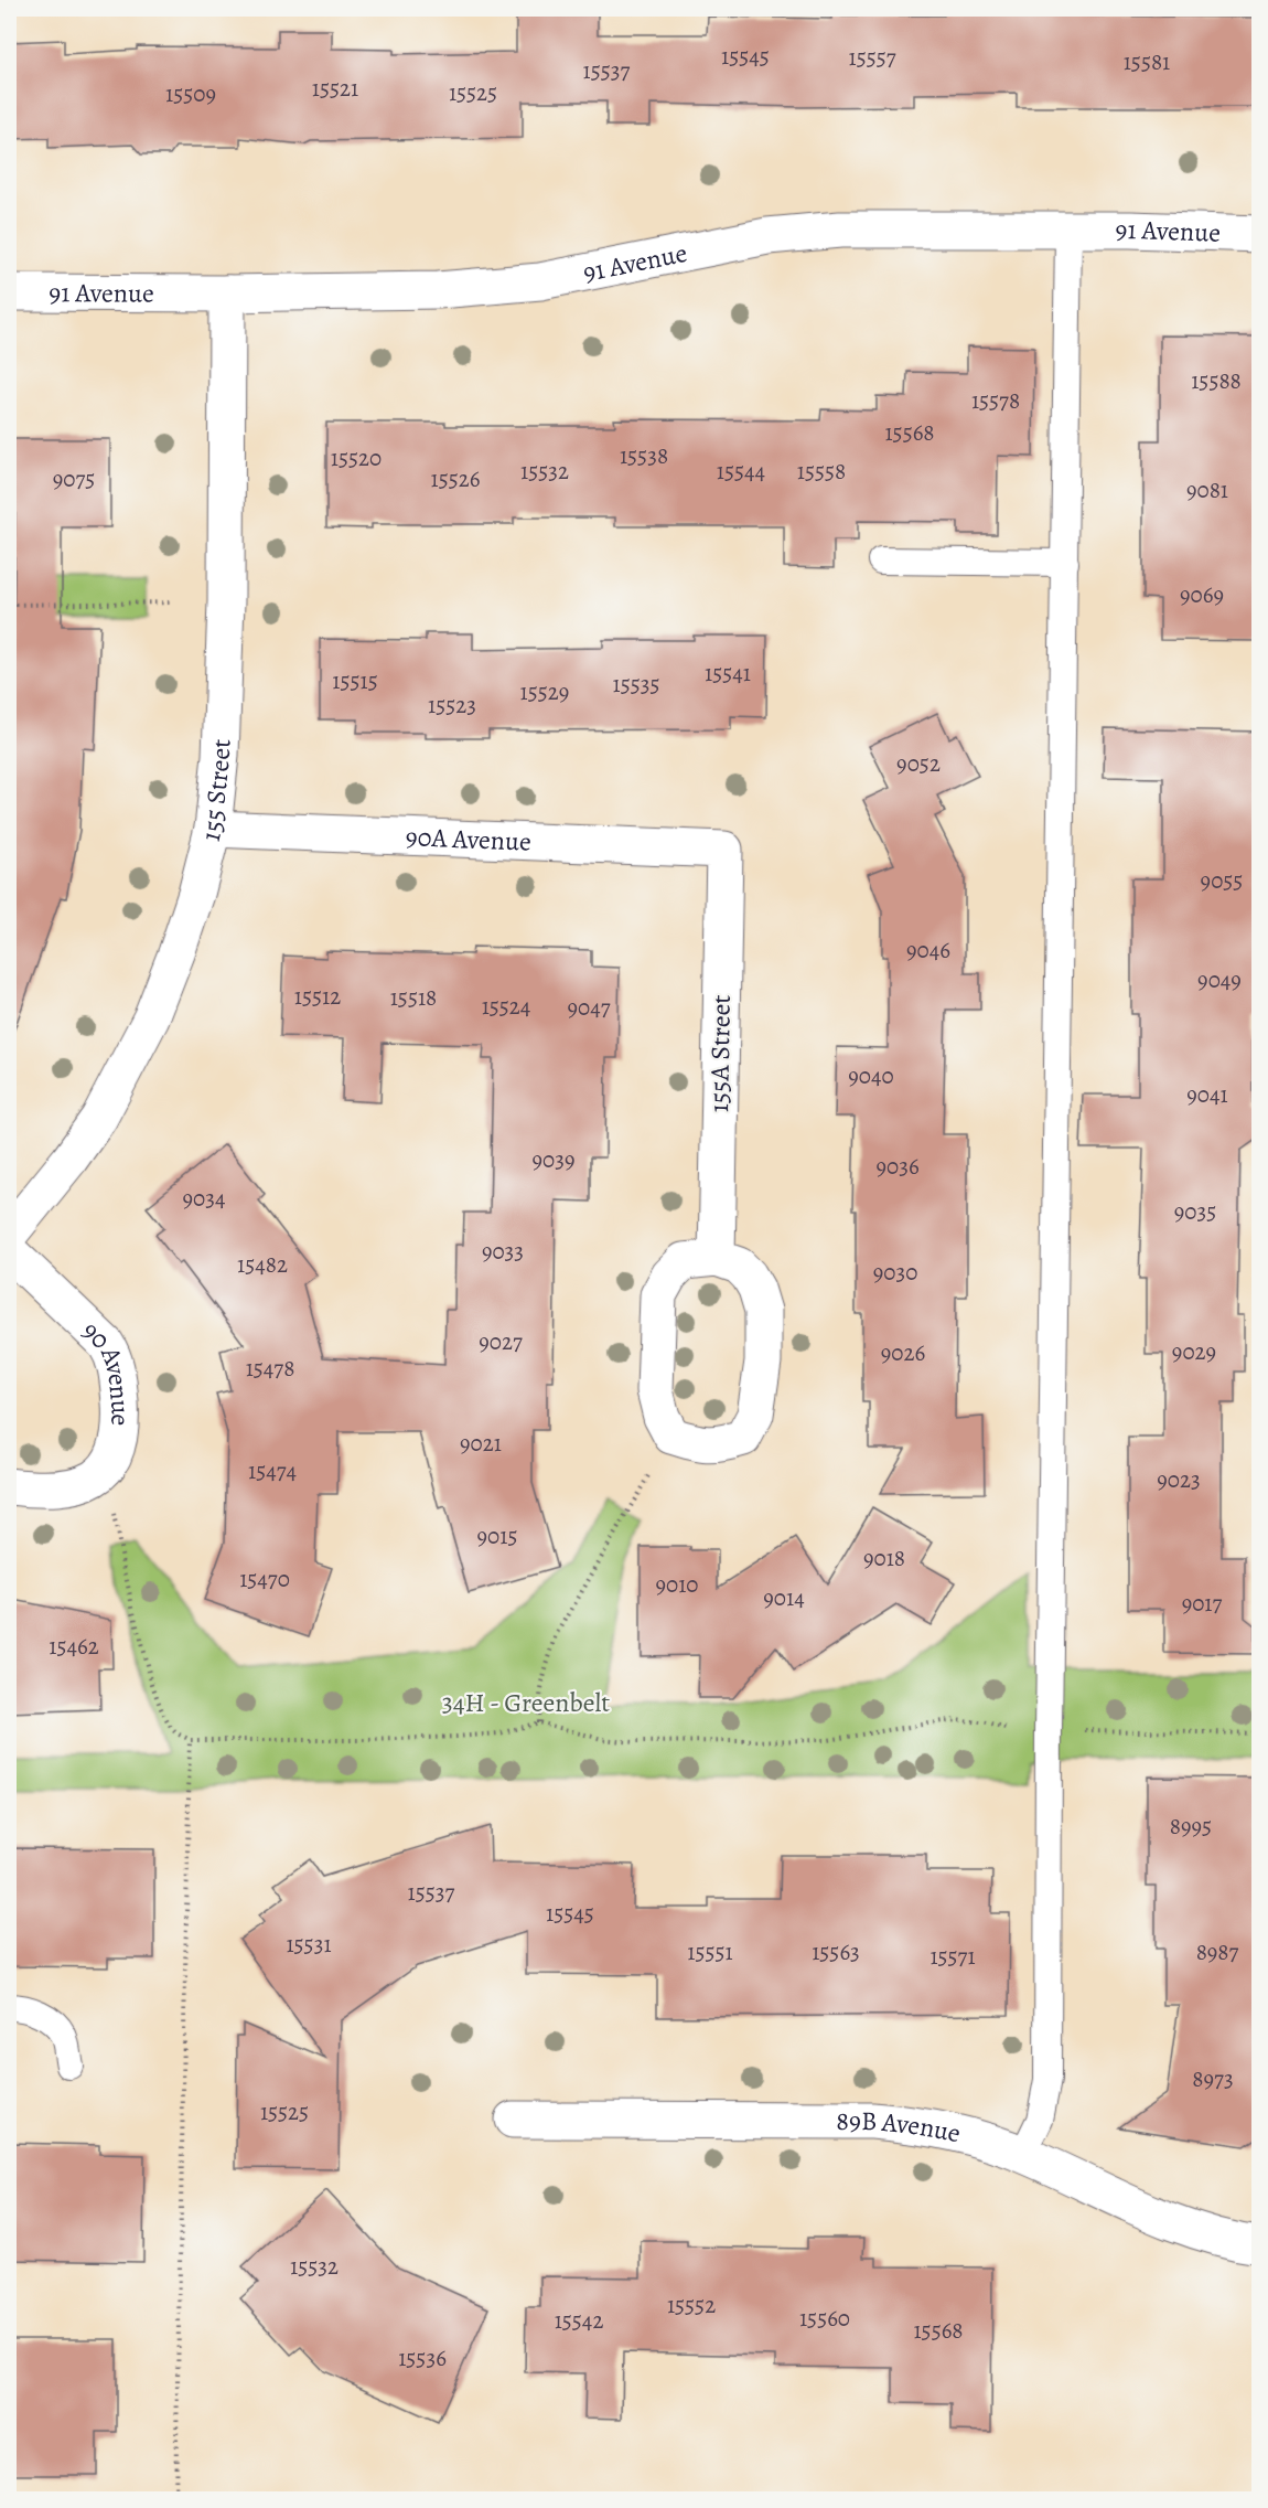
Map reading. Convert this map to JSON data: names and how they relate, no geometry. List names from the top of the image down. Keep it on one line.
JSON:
{"streets":{"street":["91 Avenue","155 Street","90A Avenue","155A Street","90 Avenue","89B Avenue"]},"crossings":[["91 Avenue","155 Street"],["155 Street","90A Avenue"],["90A Avenue","155A Street"]],"parks":["34H - Greenbelt"],"house_numbers":["15545","15557","15581","15537","15521","15525","15509","15588","15578","15568","15538","15520","15532","15544","15558","9075","15526","9081","9069","15541","15515","15535","15529","15523","9052","9055","9046","9049","15512","15518","15524","9047","9040","9041","9039","9036","9034","9035","9033","15482","9030","9027","9029","9026","15478","9021","15474","9023","9015","9018","15470","9010","9014","9017","15462","8995","15537","15545","15531","15551","15563","8987","15571","8973","15525","15532","15552","15560","15542","15568","15536"]}
